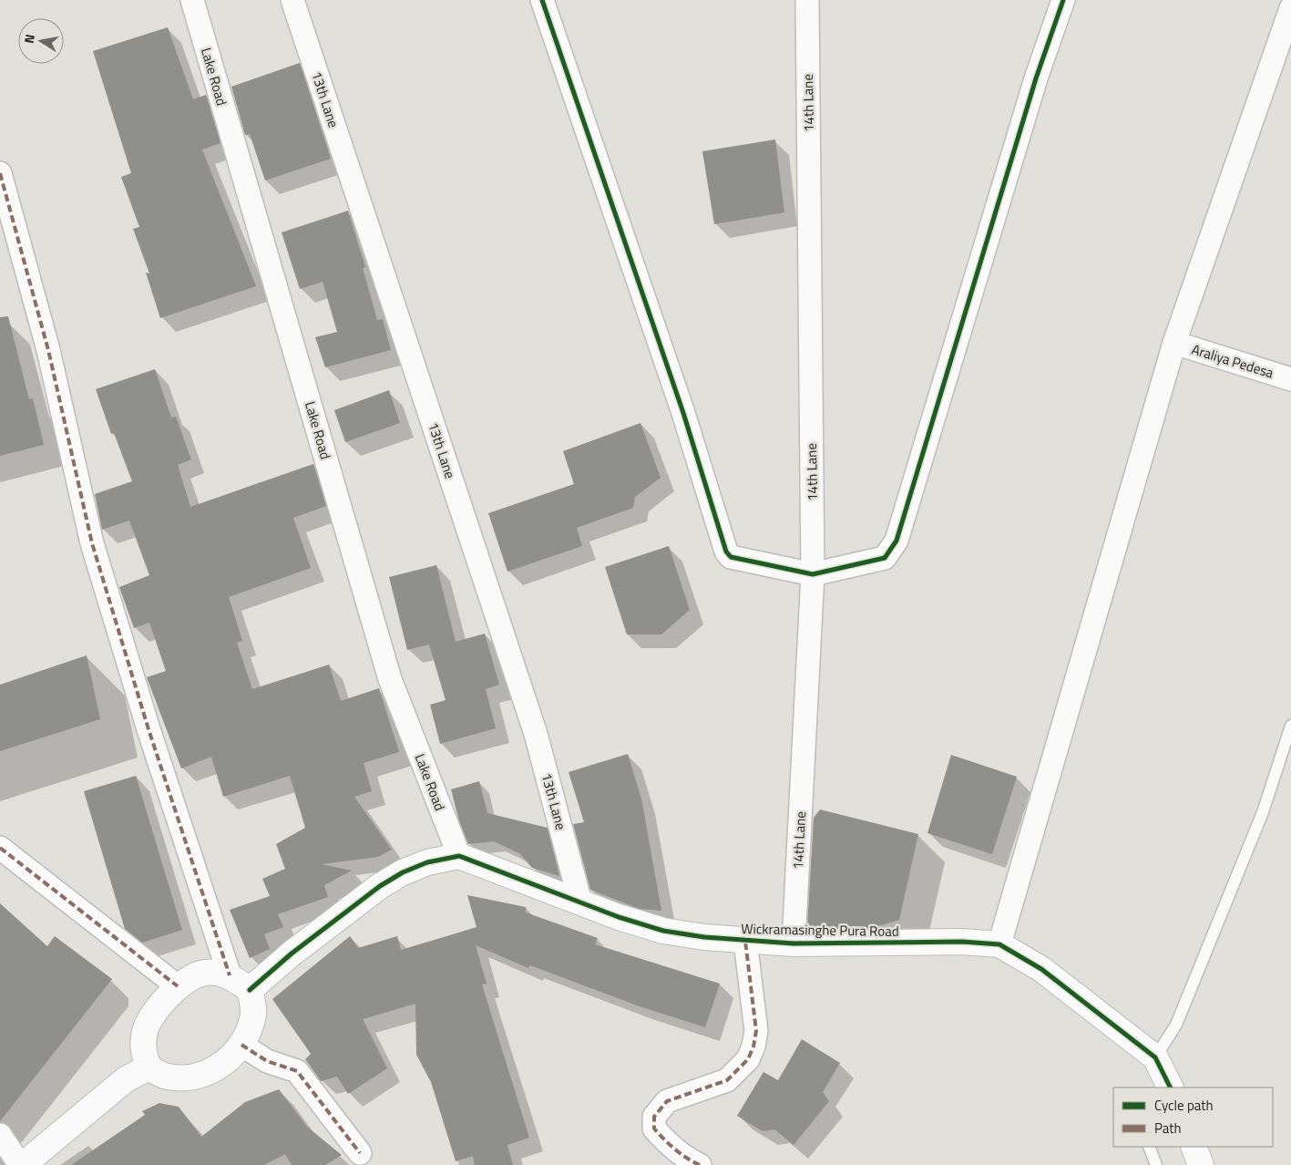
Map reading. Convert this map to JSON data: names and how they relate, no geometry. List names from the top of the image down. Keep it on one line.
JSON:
{"streets":{"street":["Lake Road","13th Lane","14th Lane","Araliya Pedesa","Wickramasinghe Pura Road"]},"crossings":[["Lake Road","Wickramasinghe Pura Road"],["13th Lane","Wickramasinghe Pura Road"],["14th Lane","Wickramasinghe Pura Road"]],"legend":["Cycle path","Path"],"north":"left"}
